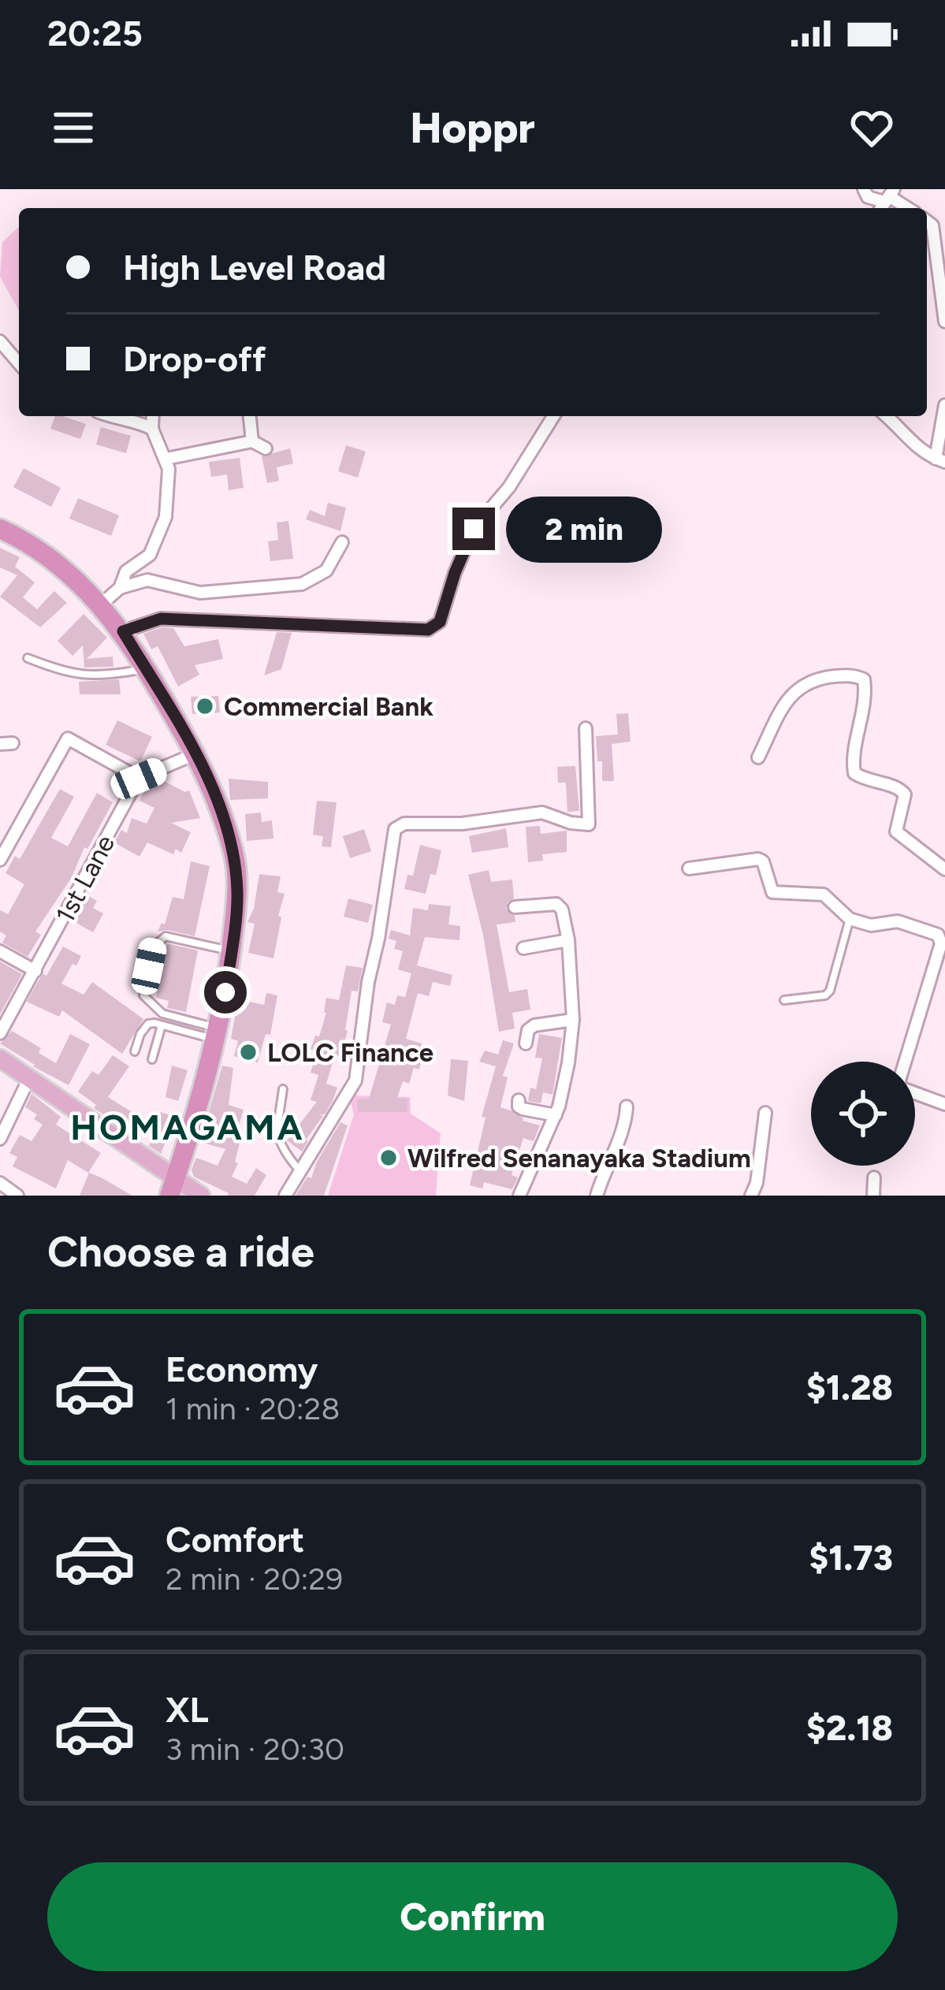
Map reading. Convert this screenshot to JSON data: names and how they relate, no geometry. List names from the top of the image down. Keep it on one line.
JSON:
{"streets":{"street":["1st Lane"]},"districts":["HOMAGAMA"],"places":["Commercial Bank","LOLC Finance","Wilfred Senanayaka Stadium"],"page":{"status":"20:25","header":"Hoppr","banner":["High Level Road","Drop-off"],"bubble":"2 min","heading":"Choose a ride","list":[{"name":"Economy","note":"1 min · 20:28","value":"$1.28"},{"name":"Comfort","note":"2 min · 20:29","value":"$1.73"},{"name":"XL","note":"3 min · 20:30","value":"$2.18"}],"buttons":"Confirm"}}
